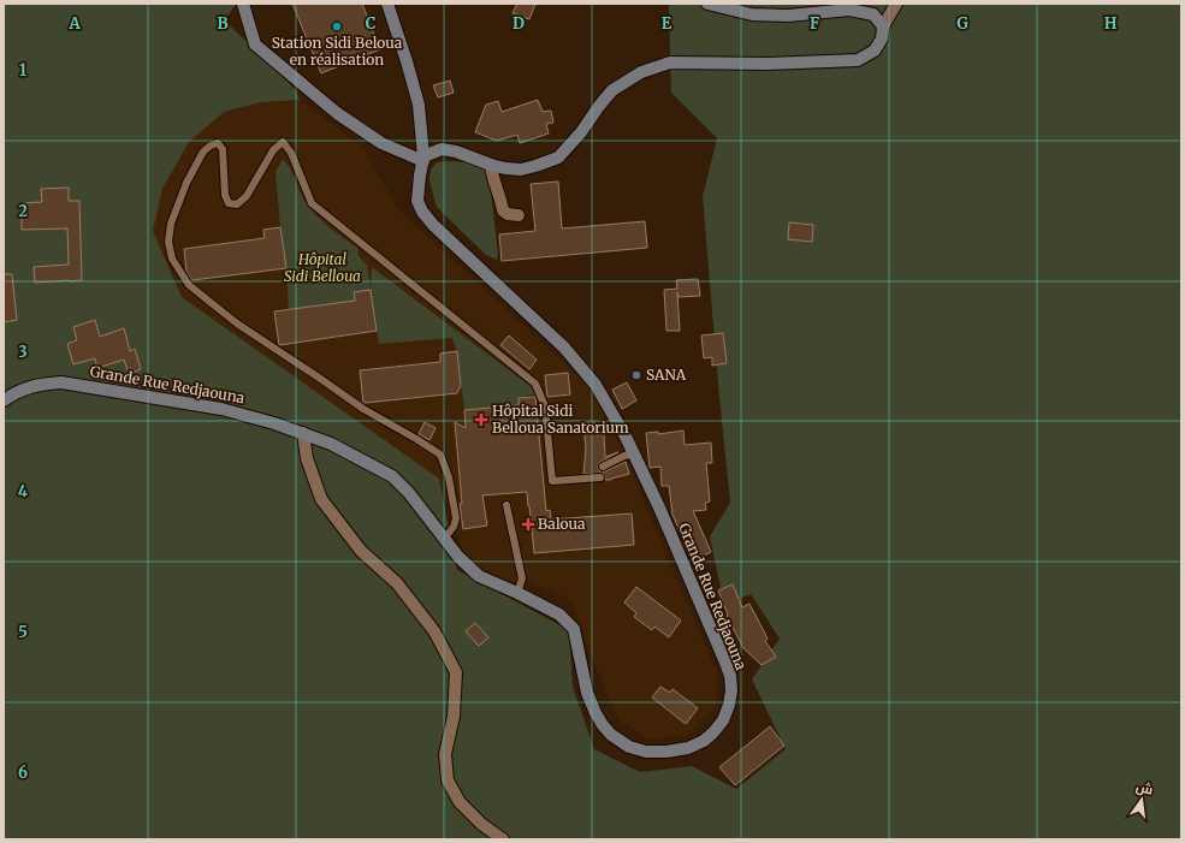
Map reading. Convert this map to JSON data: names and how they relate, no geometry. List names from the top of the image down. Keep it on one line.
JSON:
{"streets":{"street":["Grande Rue Redjaouna"]},"parks":["Hôpital Sidi Belloua"],"places":{"other":["Station Sidi Beloua en réalisation","SANA"],"health":["Hôpital Sidi Belloua Sanatorium","Baloua"]},"north":"top","grid":{"columns":["A","B","C","D","E","F","G","H"],"rows":["1","2","3","4","5","6"]}}
